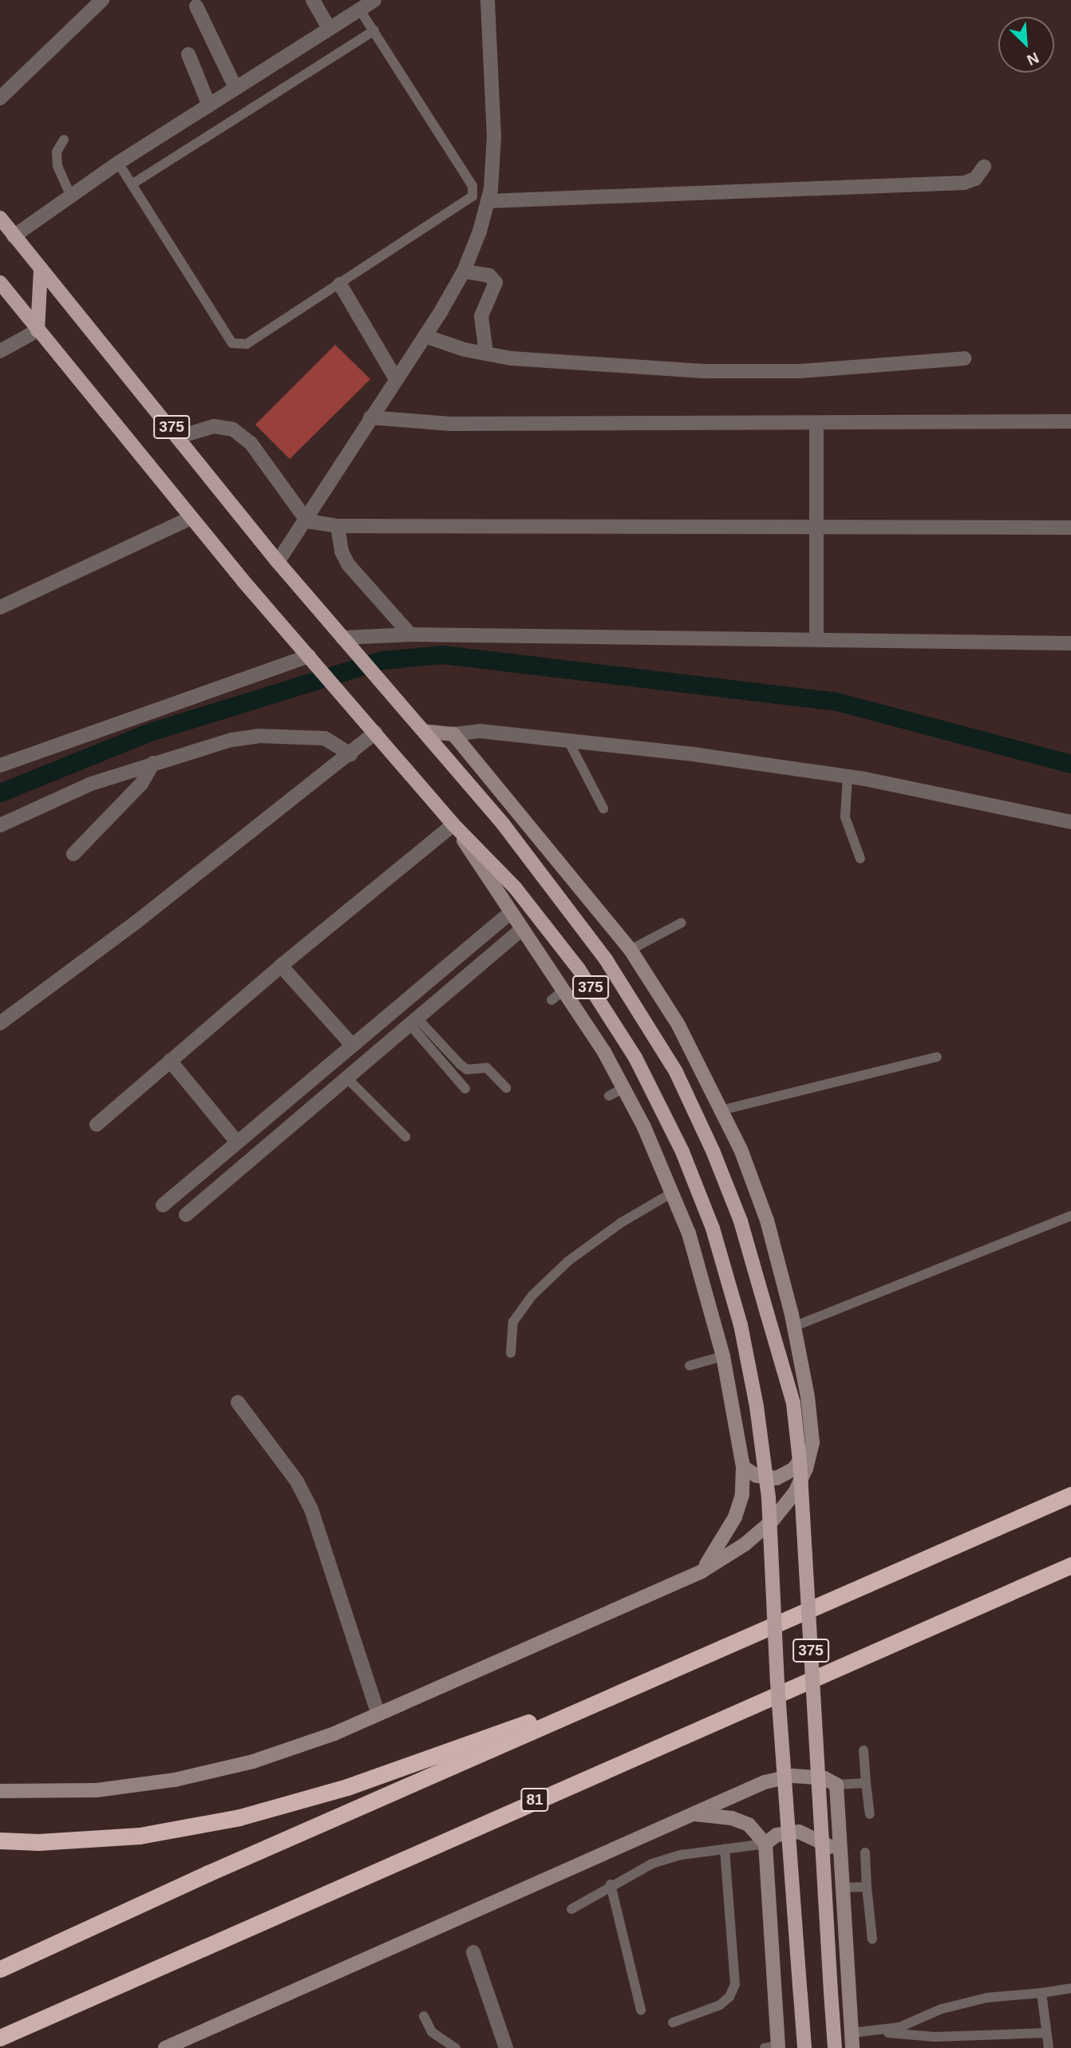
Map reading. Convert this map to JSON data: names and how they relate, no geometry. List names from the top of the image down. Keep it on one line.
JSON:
{"streets":{"highway":["81"],"main road":["375"]},"north":"bottom right"}
